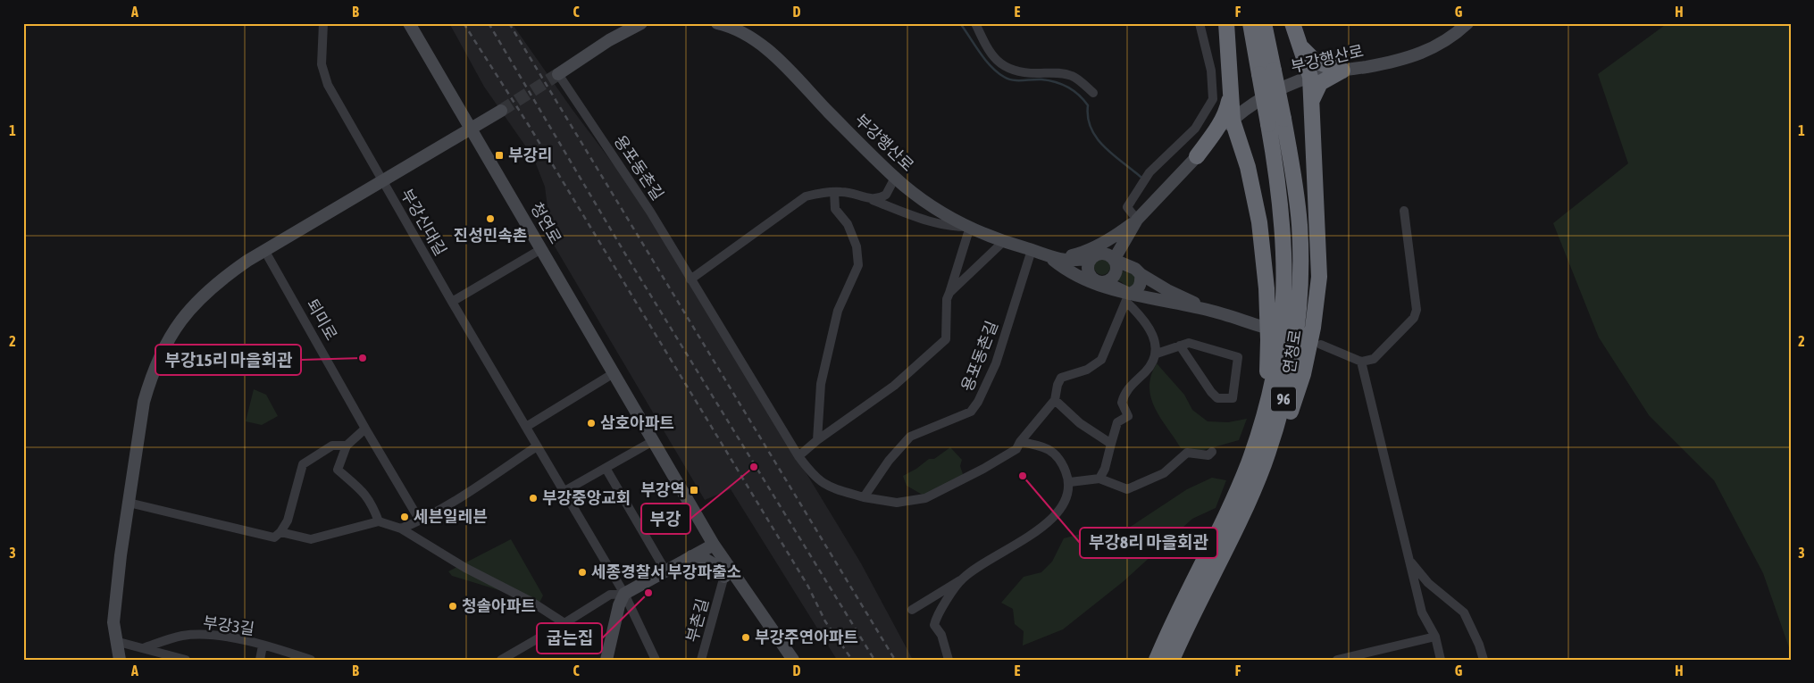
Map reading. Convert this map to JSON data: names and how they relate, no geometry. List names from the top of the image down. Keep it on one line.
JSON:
{"streets":{"highway":["연청로","96"],"street":["부강행산로","용포동촌길","부강신대길","청연로","퇴미로","부촌길","부강3길"]},"crossings":[["부강행산로","용포동촌길"],["청연로","부촌길"]],"places":{"transit":["부강리","부강역"],"other":["진성민속촌","부강15리 마을회관","삼호아파트","부강","부강8리 마을회관","부강중앙교회","세븐일레븐","세종경찰서 부강파출소","굽는집","청솔아파트","부강주연아파트"]},"grid":{"columns":["A","B","C","D","E","F","G","H"],"rows":["1","2","3"]}}
